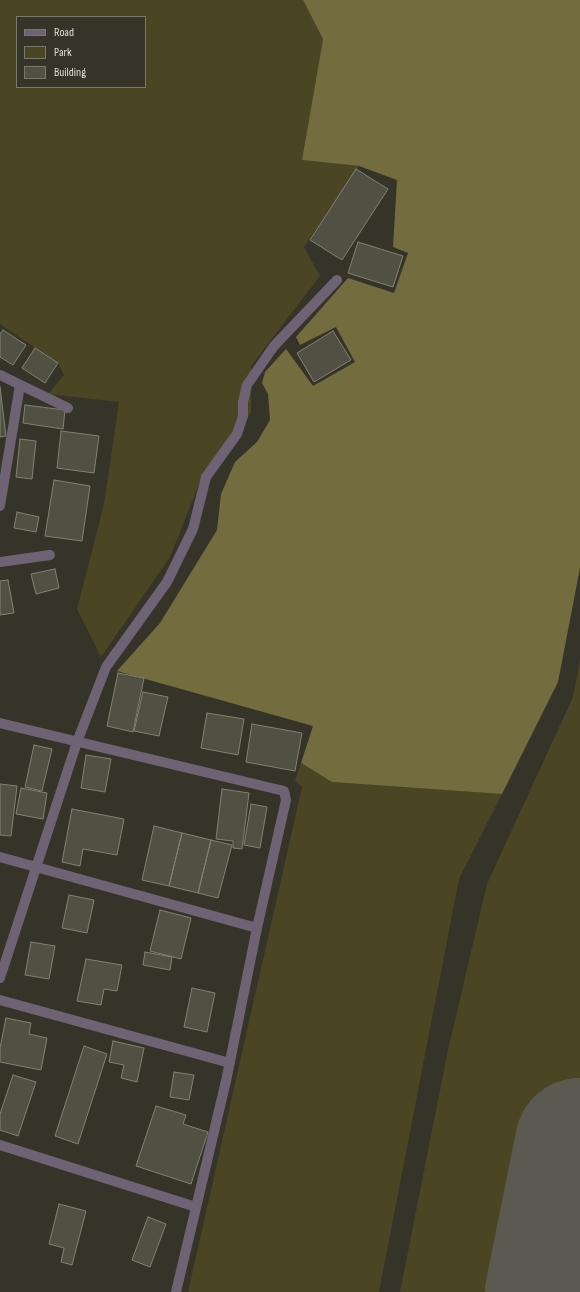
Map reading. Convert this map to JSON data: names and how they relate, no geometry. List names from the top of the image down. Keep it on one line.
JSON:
{"legend":["Road","Park","Building"]}
